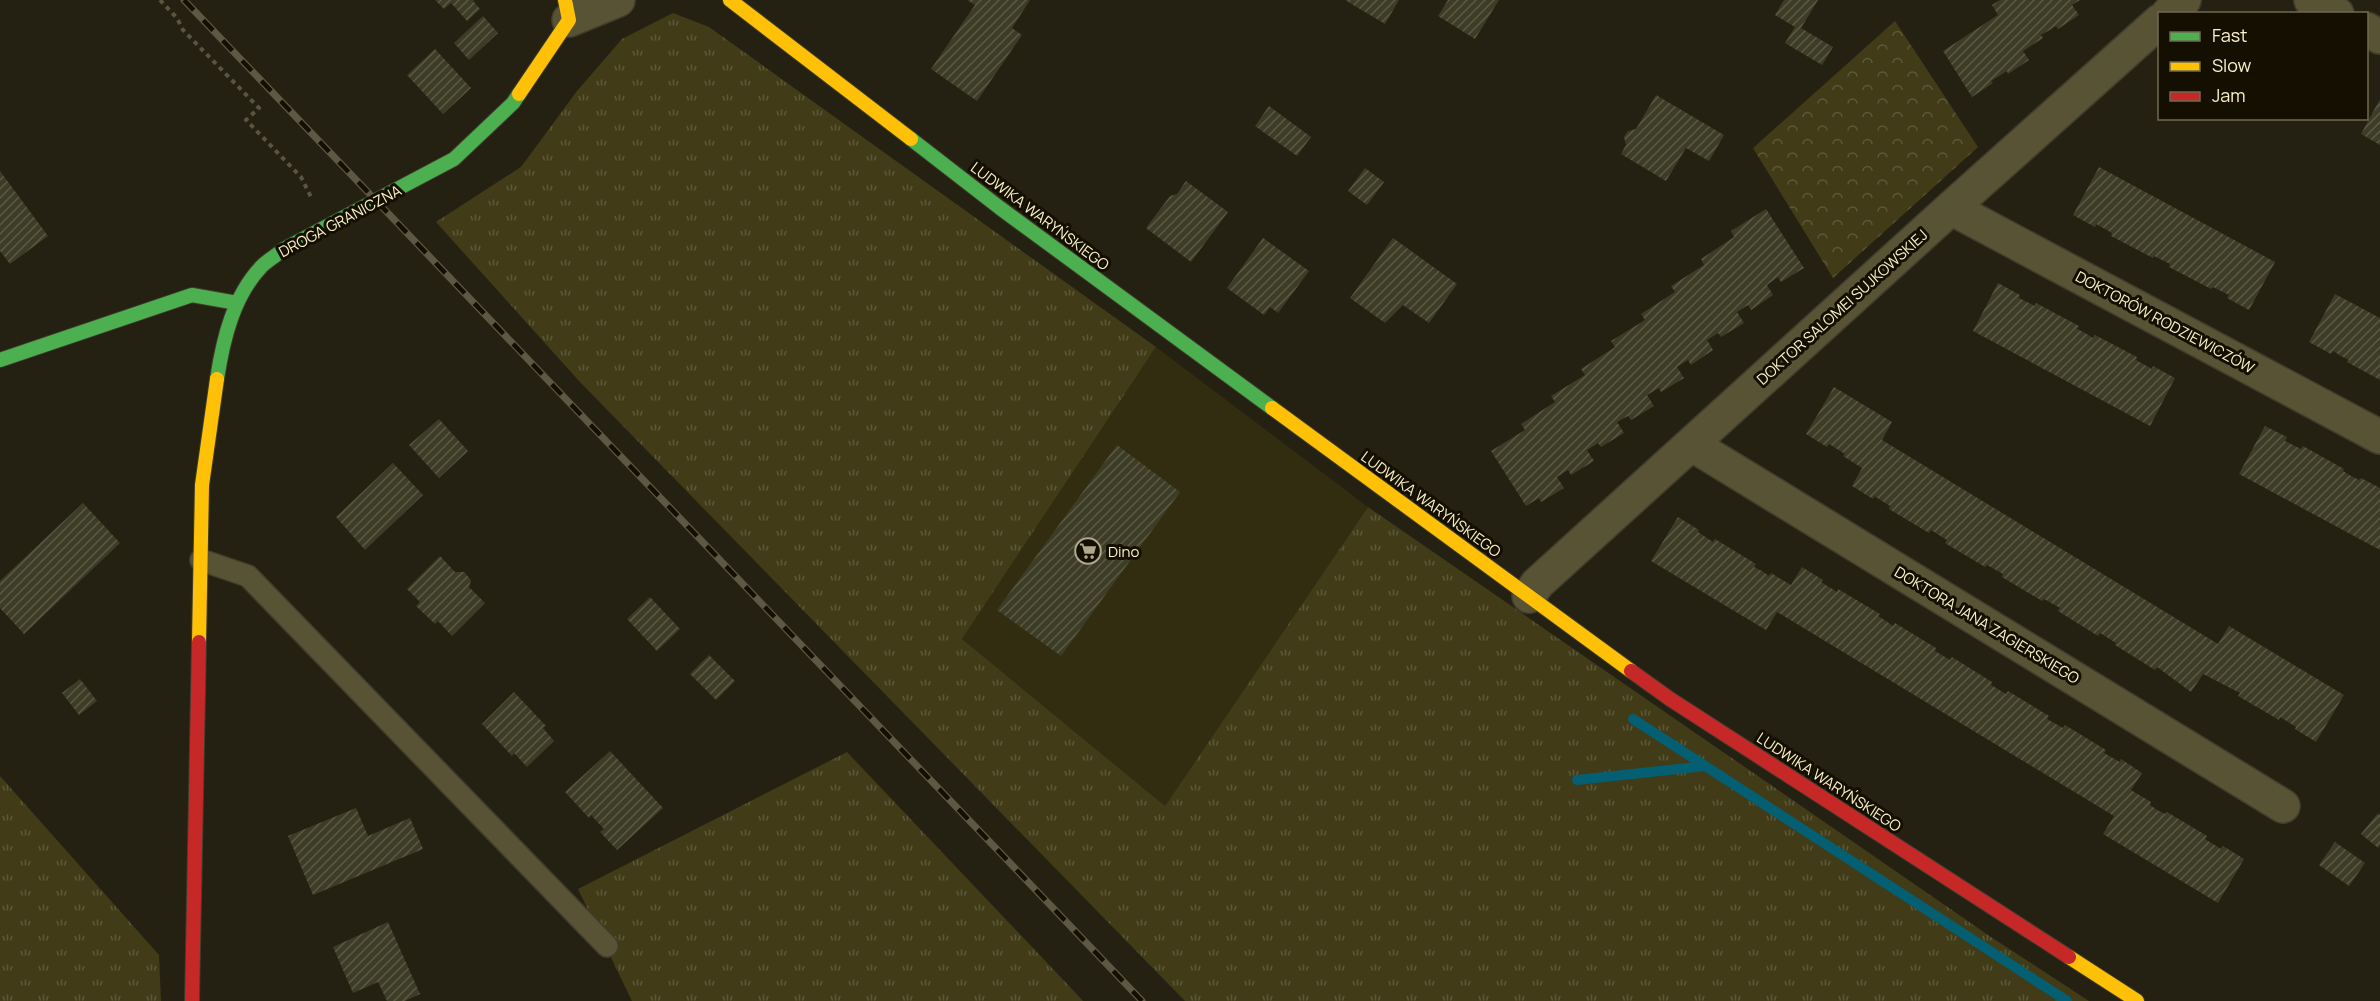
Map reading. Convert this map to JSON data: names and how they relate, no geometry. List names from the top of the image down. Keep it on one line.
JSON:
{"streets":{"street":["LUDWIKA WARYŃSKIEGO","DROGA GRANICZNA","DOKTOR SALOMEI SUJKOWSKIEJ","DOKTORÓW RODZIEWICZÓW","DOKTORA JANA ZAGIERSKIEGO"]},"crossings":[["LUDWIKA WARYŃSKIEGO","DOKTOR SALOMEI SUJKOWSKIEJ"],["DOKTOR SALOMEI SUJKOWSKIEJ","DOKTORÓW RODZIEWICZÓW"],["DOKTOR SALOMEI SUJKOWSKIEJ","DOKTORA JANA ZAGIERSKIEGO"]],"places":{"supermarket":["Dino"]},"legend":["Fast","Slow","Jam"]}
